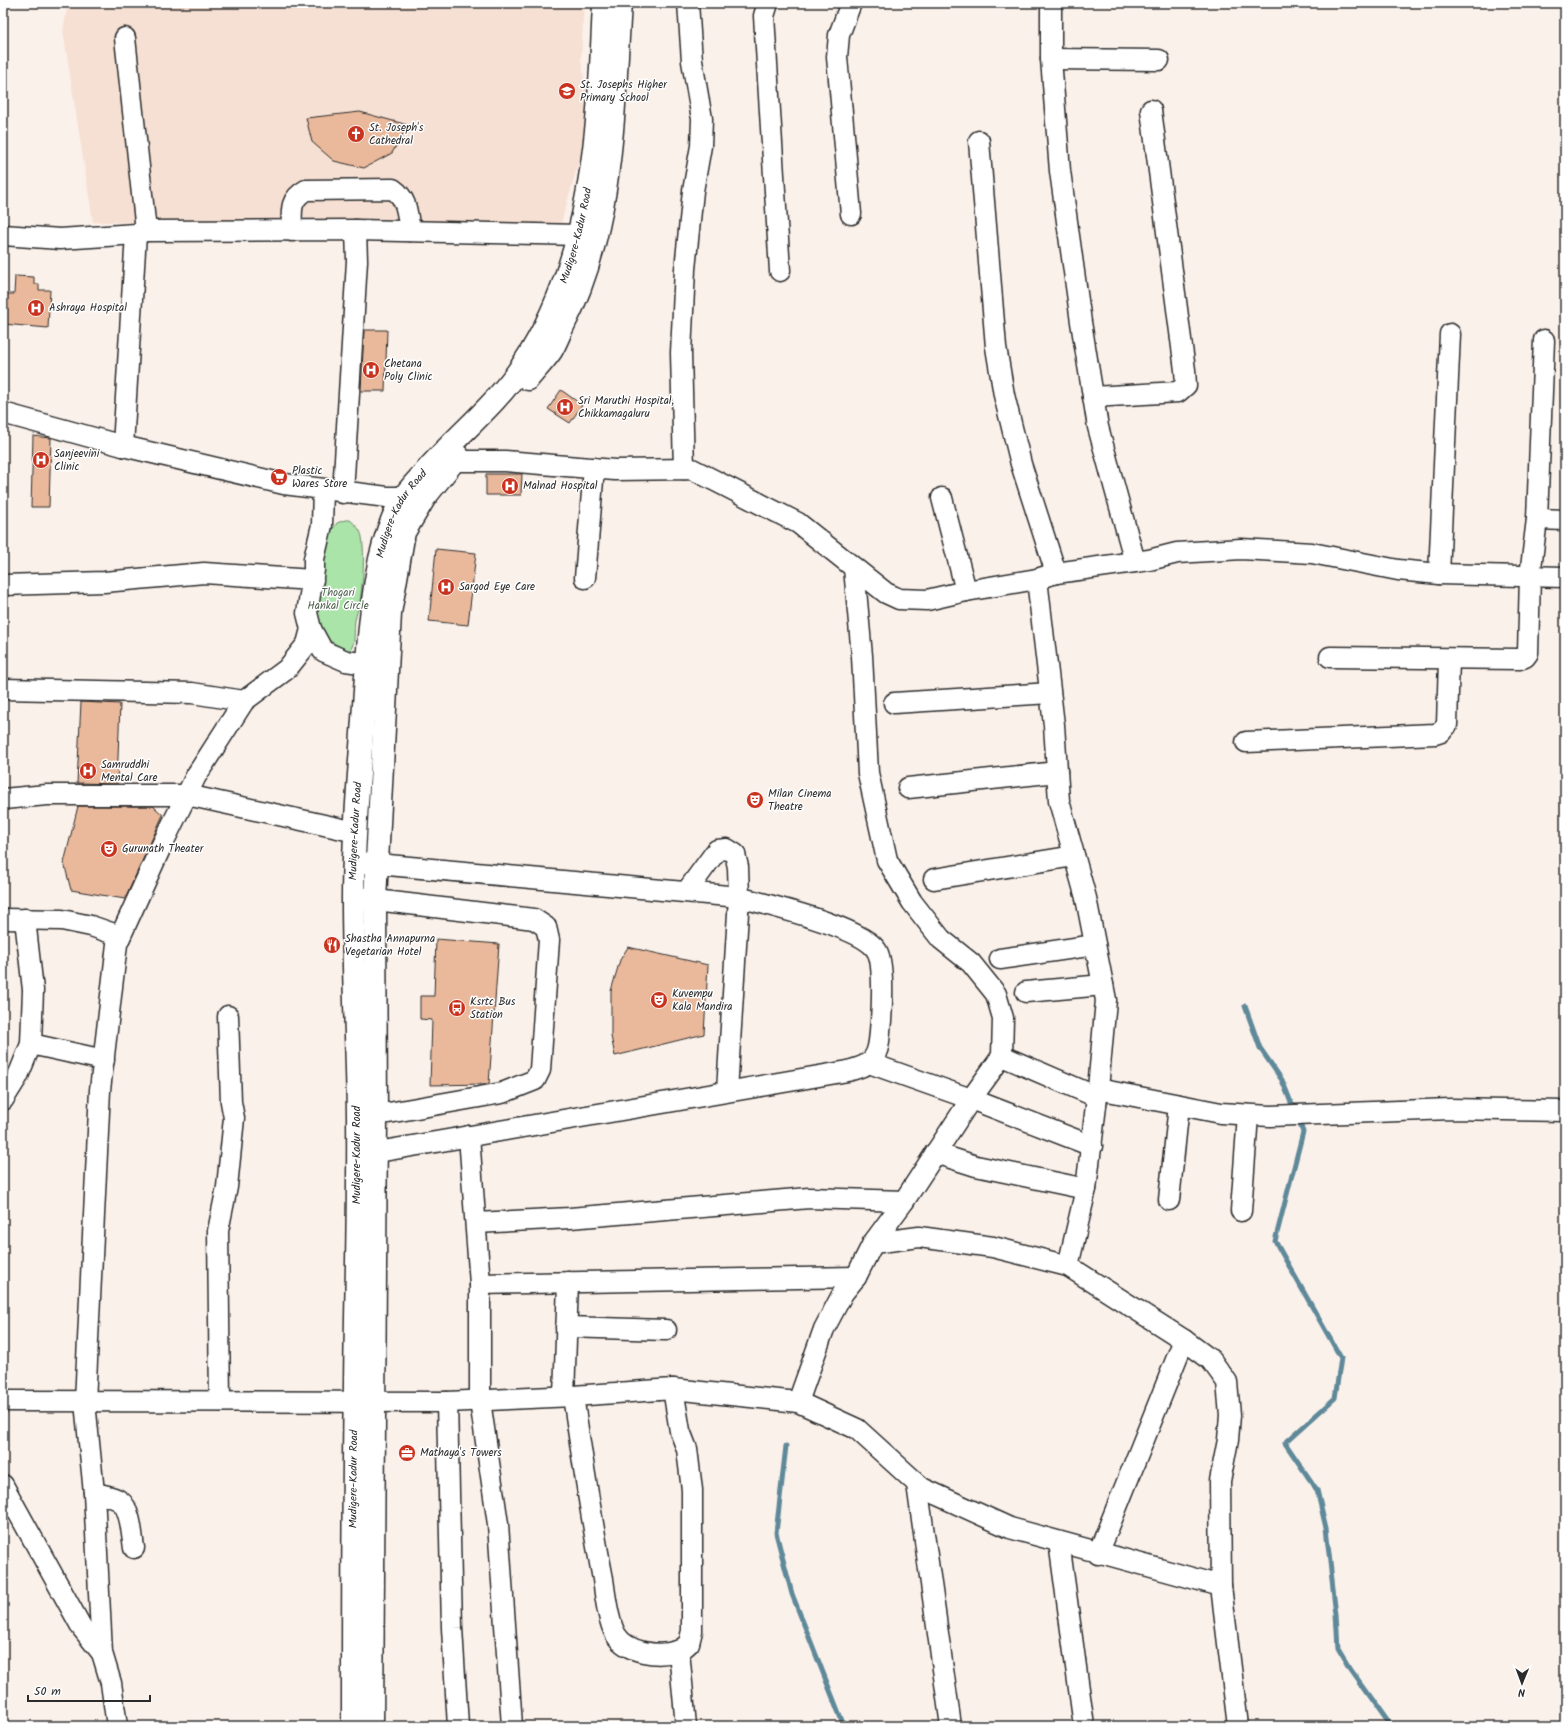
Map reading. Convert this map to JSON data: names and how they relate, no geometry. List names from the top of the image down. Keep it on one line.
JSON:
{"streets":{"highway":["Mudigere-Kadur Road"]},"parks":["Thogari Hankal Circle"],"places":{"school or university":["St. Josephs Higher Primary School"],"church":["St. Joseph's Cathedral"],"hospital":["Ashraya Hospital","Chetana Poly Clinic","Sri Maruthi Hospital, Chikkamagaluru","Sanjeevini Clinic","Malnad Hospital","Sargod Eye Care","Samruddhi Mental Care"],"supermarket":["Plastic Wares Store"],"theatre":["Milan Cinema Theatre","Gurunath Theater","Kuvempu Kala Mandira"],"restaurant":["Shastha Annapurna Vegetarian Hotel"],"bus stop":["Ksrtc Bus Station"],"office":["Mathaya's Towers"]},"scale_bar":"50 m","north":"bottom"}
